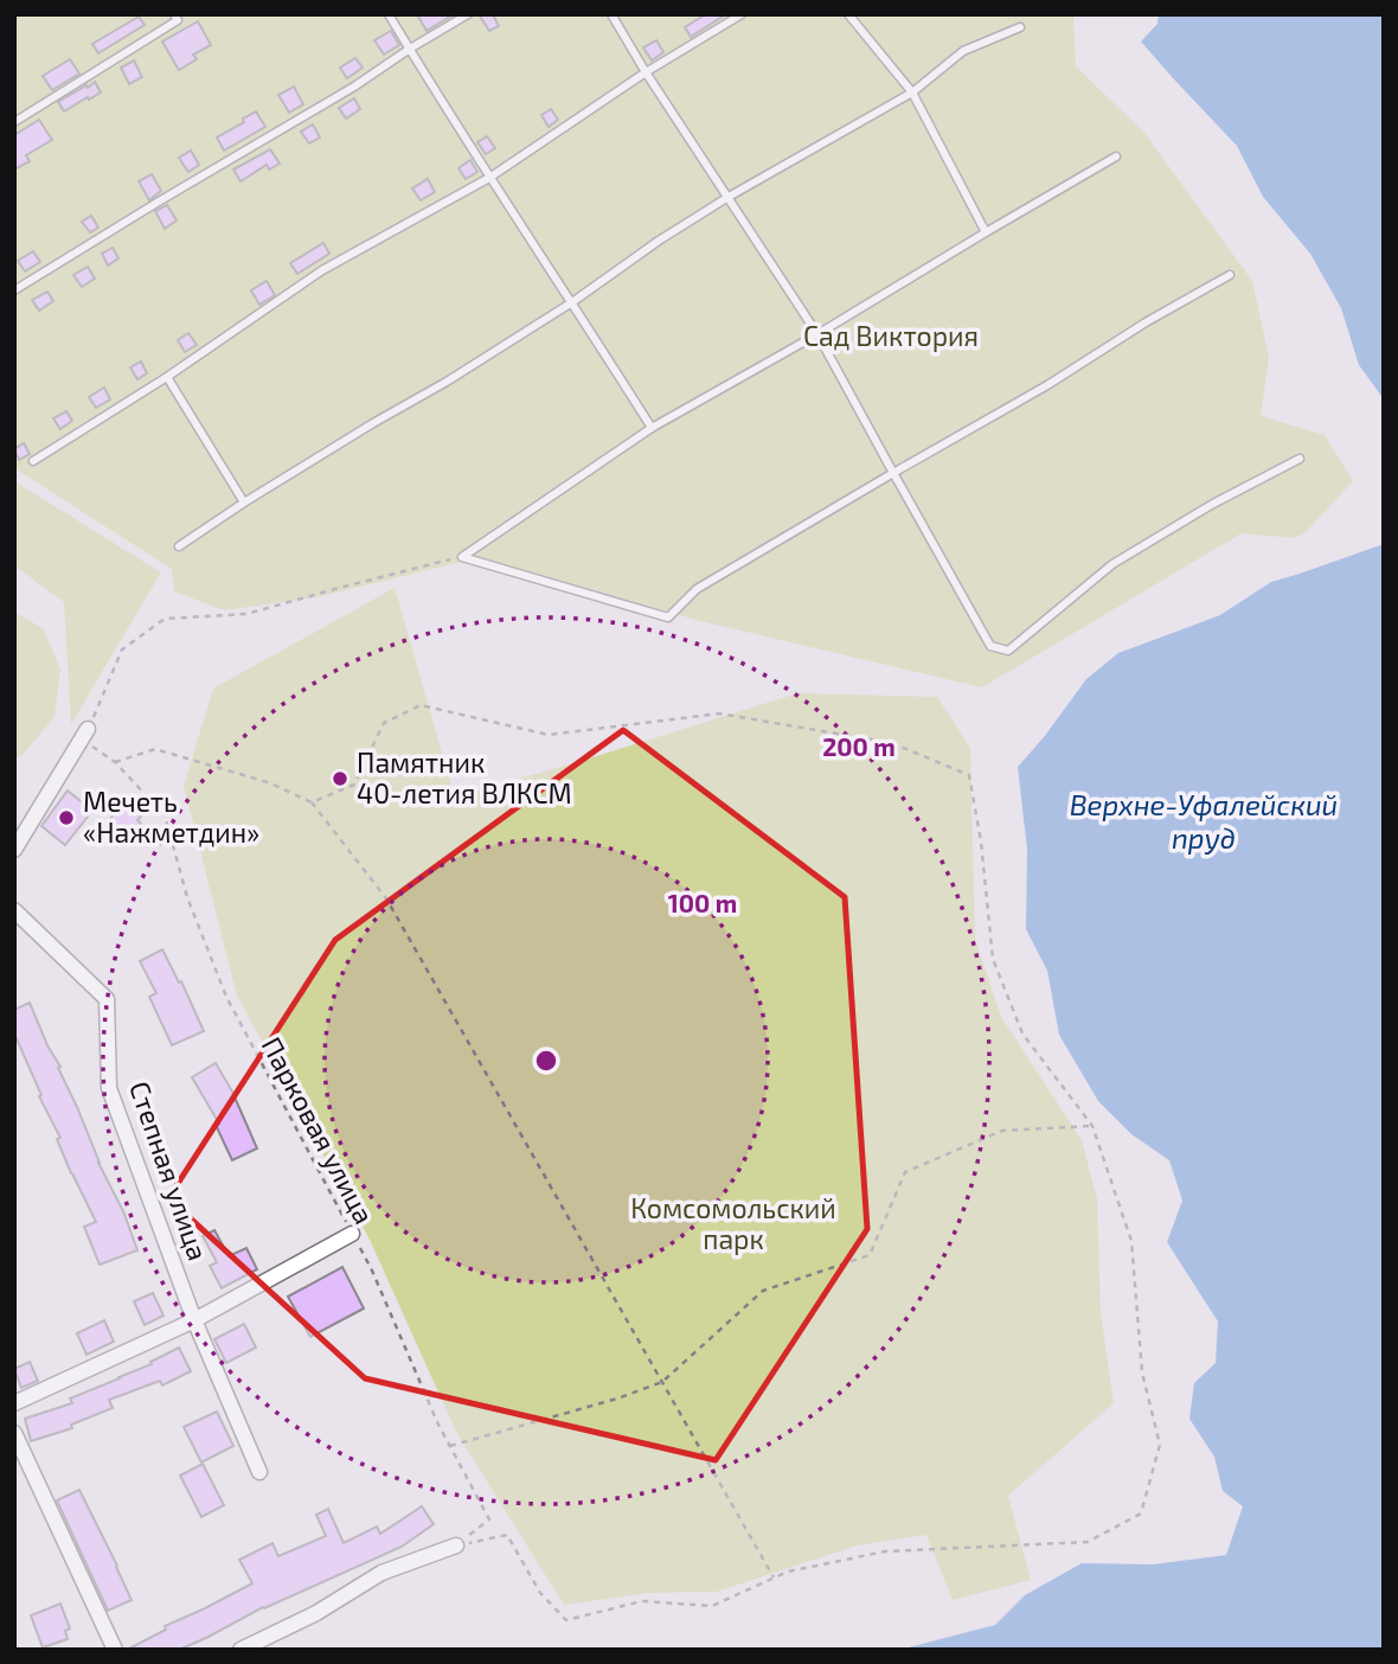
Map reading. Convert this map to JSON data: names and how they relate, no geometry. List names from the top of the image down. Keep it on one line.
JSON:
{"streets":{"street":["Степная улица"],"path":["Парковая улица"]},"water":["Верхне-Уфалейский пруд"],"parks":["Сад Виктория","Комсомольский парк"],"places":["Памятник 40-летия ВЛКСМ","Мечеть «Нажметдин»"],"rings":["200 m","100 m"]}
